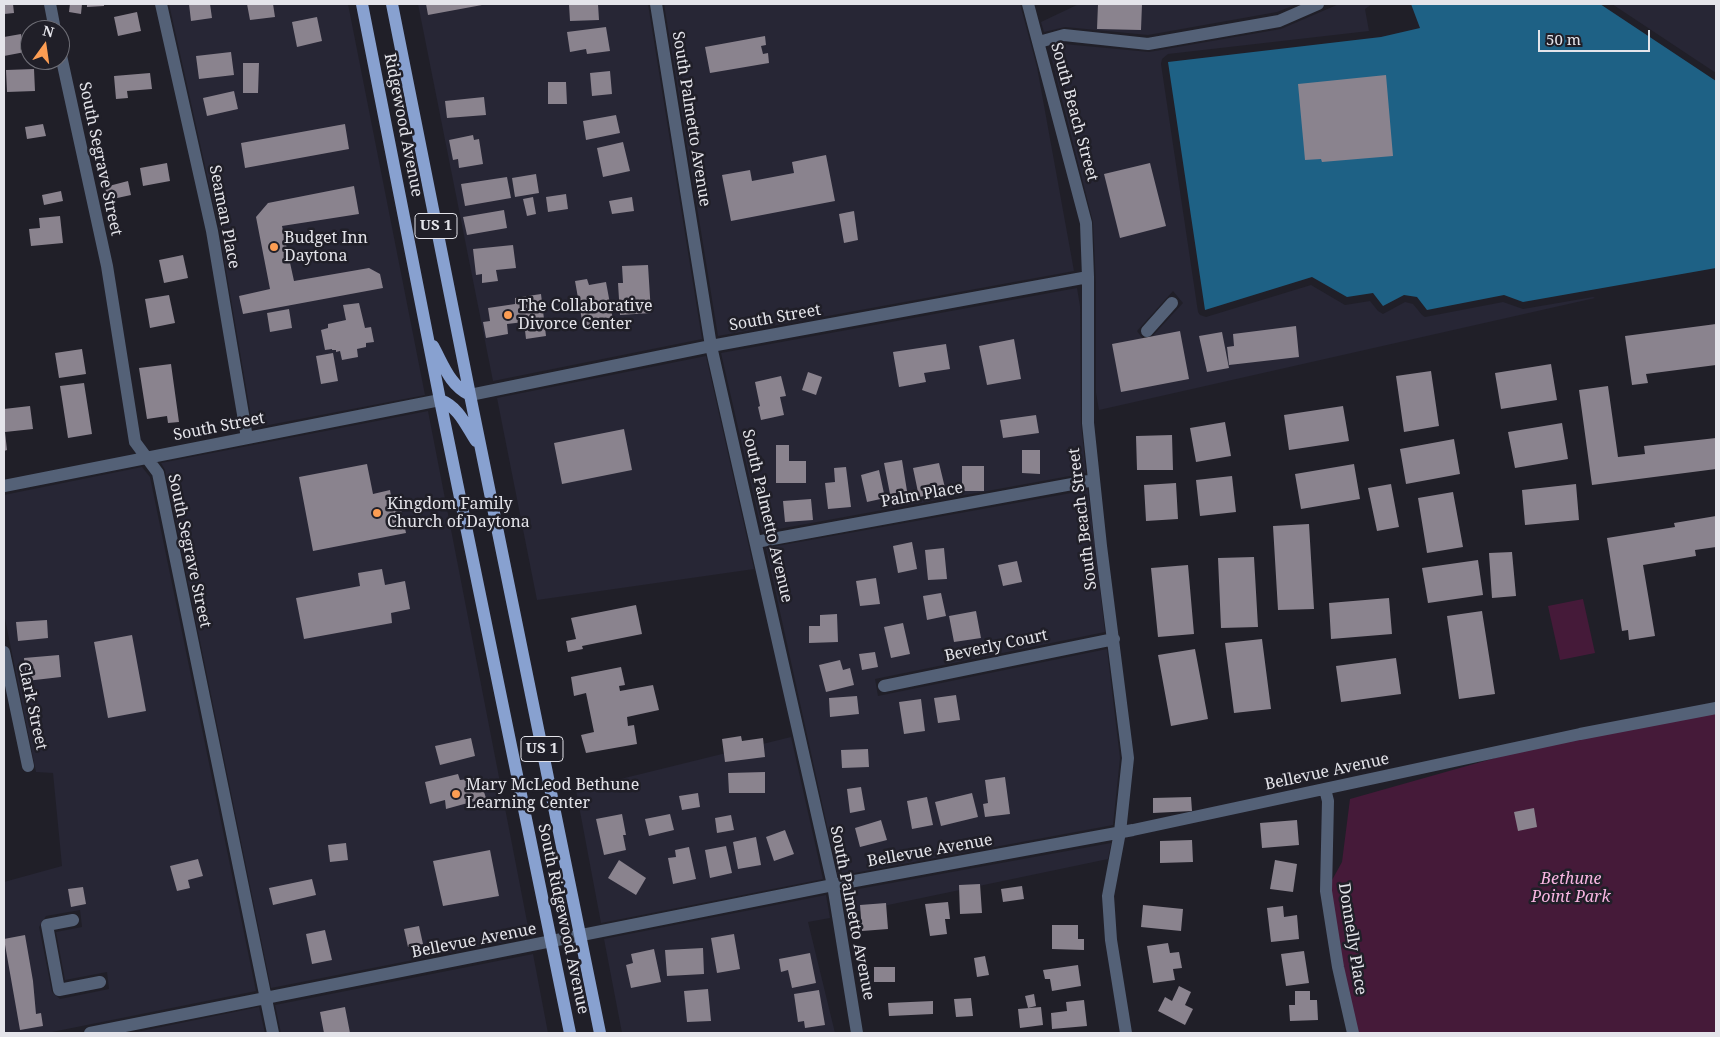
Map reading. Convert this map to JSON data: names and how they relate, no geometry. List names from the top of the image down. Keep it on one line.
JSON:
{"streets":{"main road":["Ridgewood Avenue","US 1","South Ridgewood Avenue"],"street":["South Beach Street","South Palmetto Avenue","South Segrave Street","Seaman Place","South Street","Palm Place","Beverly Court","Clark Street","Bellevue Avenue","Donnelly Place"]},"crossings":[["South Beach Street","South Street"],["South Beach Street","Palm Place"],["South Beach Street","Beverly Court"],["South Beach Street","Bellevue Avenue"],["South Palmetto Avenue","South Street"],["South Palmetto Avenue","Palm Place"],["South Palmetto Avenue","Bellevue Avenue"],["Ridgewood Avenue","South Street"],["Ridgewood Avenue","South Ridgewood Avenue"],["South Segrave Street","South Street"],["South Segrave Street","Bellevue Avenue"],["Seaman Place","South Street"],["South Street","South Ridgewood Avenue"],["Bellevue Avenue","South Ridgewood Avenue"],["Bellevue Avenue","Donnelly Place"]],"parks":["Bethune Point Park"],"places":["Budget Inn Daytona","The Collaborative Divorce Center","Kingdom Family Church of Daytona","Mary McLeod Bethune Learning Center"],"scale_bar":"50 m","north":"top"}
